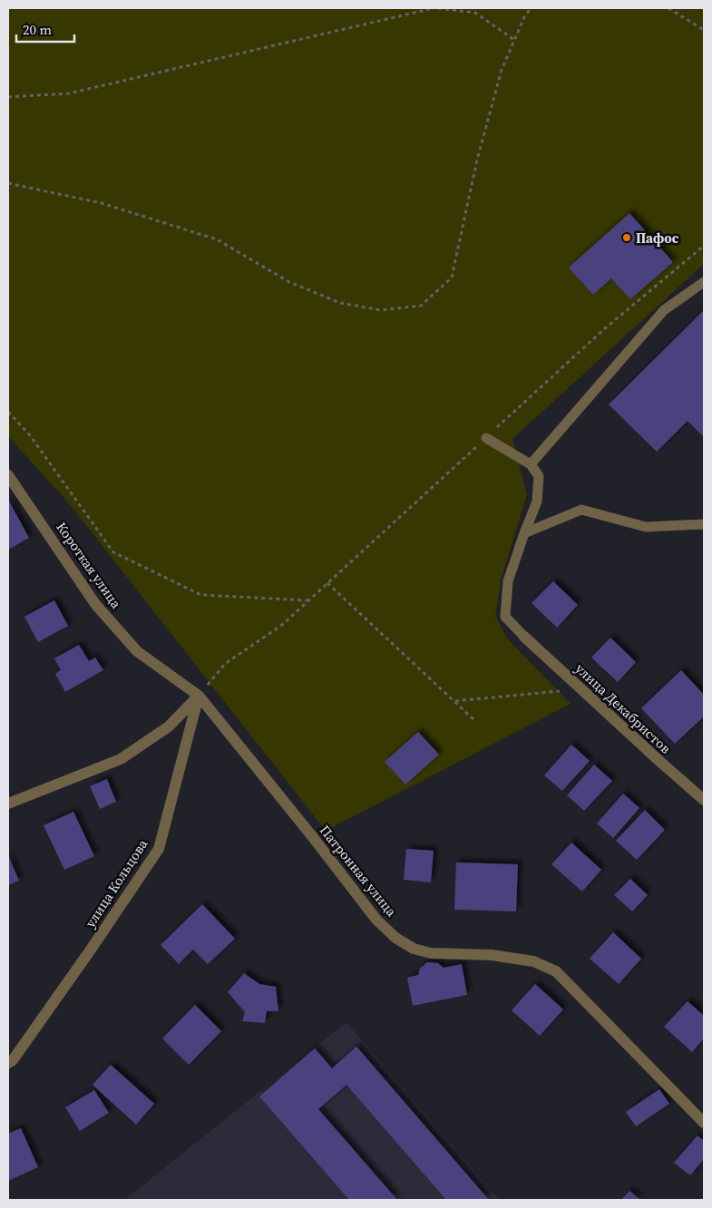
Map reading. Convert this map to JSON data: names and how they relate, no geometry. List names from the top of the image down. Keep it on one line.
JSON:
{"streets":{"street":["Короткая улица","улица Декабристов","Патронная улица","улица Кольцова"]},"crossings":[["Короткая улица","Патронная улица"],["Короткая улица","улица Кольцова"],["Патронная улица","улица Кольцова"]],"places":["Пафос"],"scale_bar":"20 m"}
